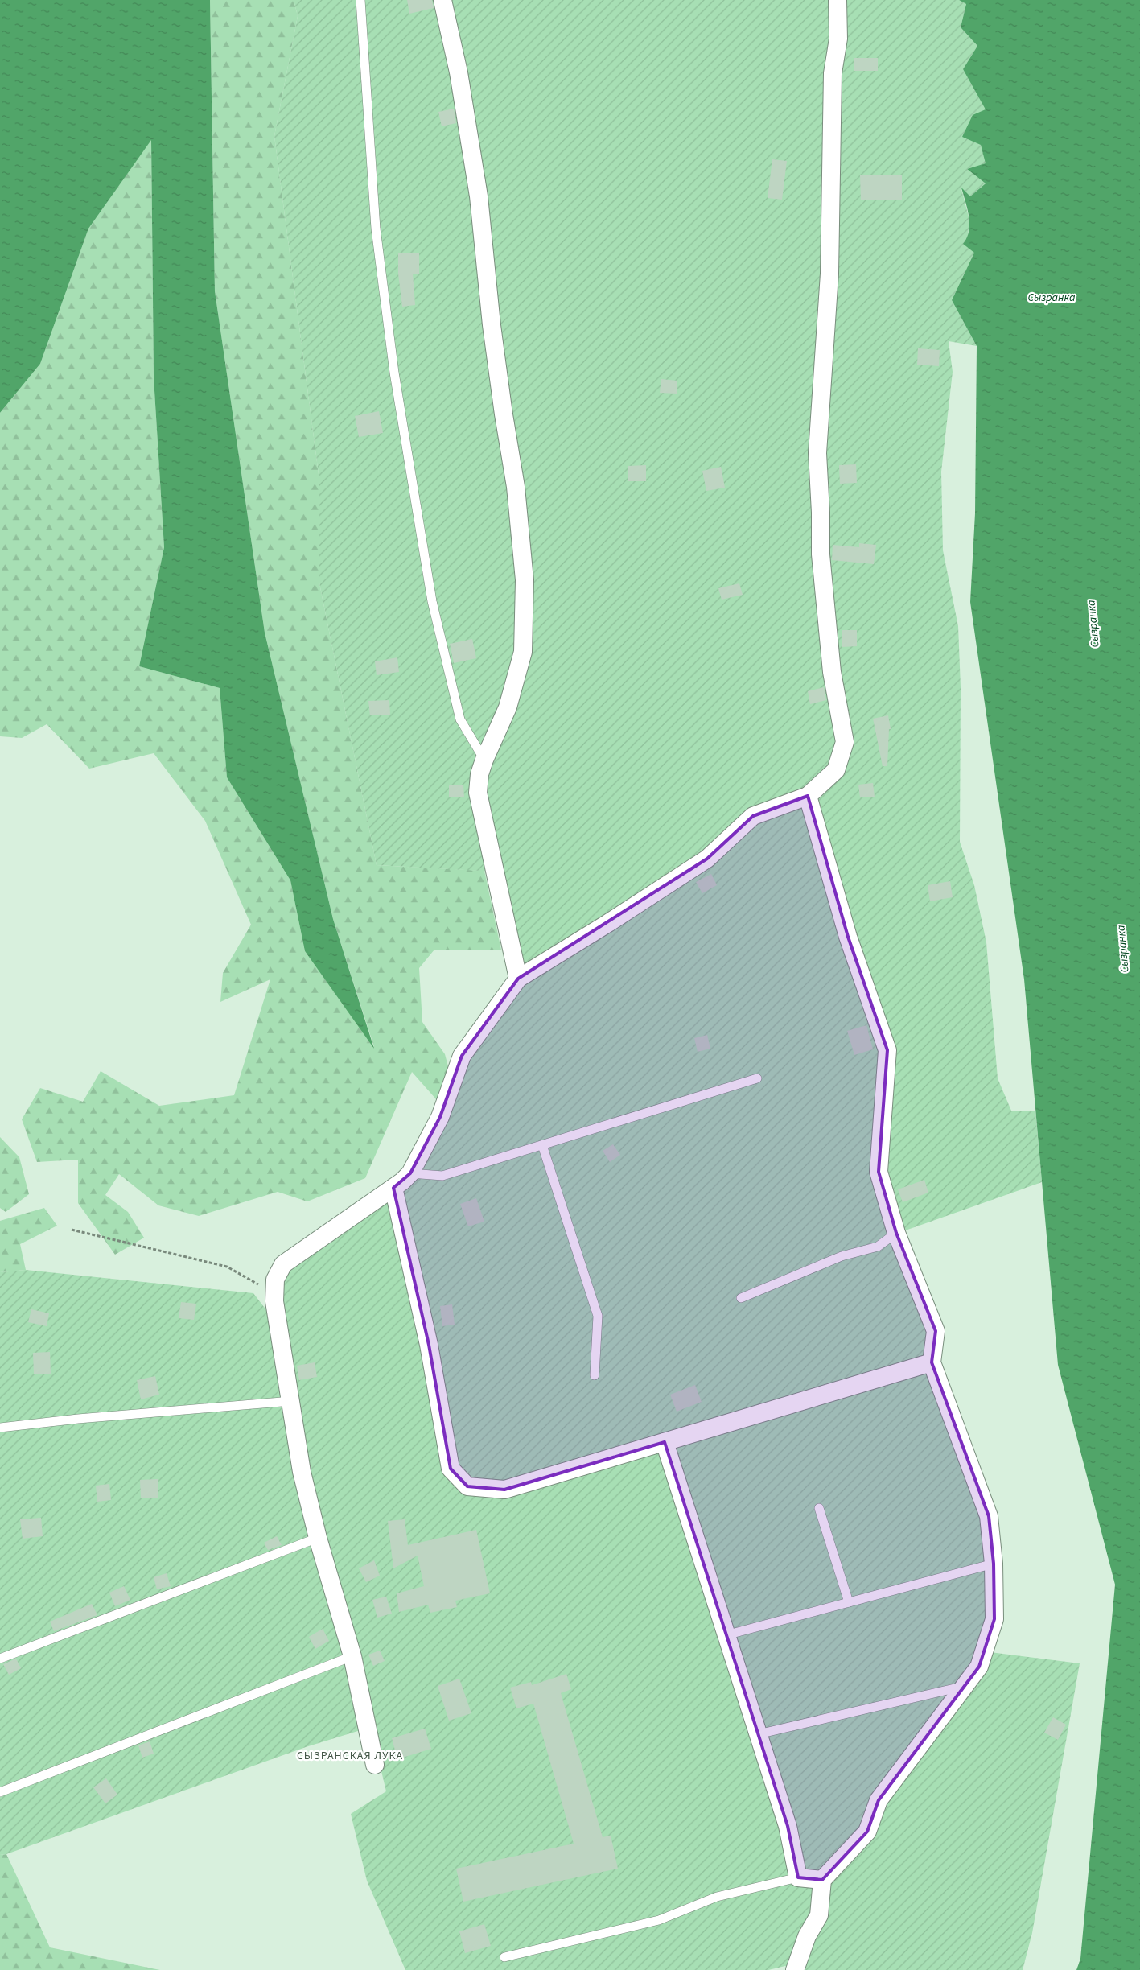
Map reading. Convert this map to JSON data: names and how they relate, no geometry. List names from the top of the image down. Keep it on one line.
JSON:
{"districts":["СЫЗРАНСКАЯ ЛУКА"],"water":["Сызранка"]}
